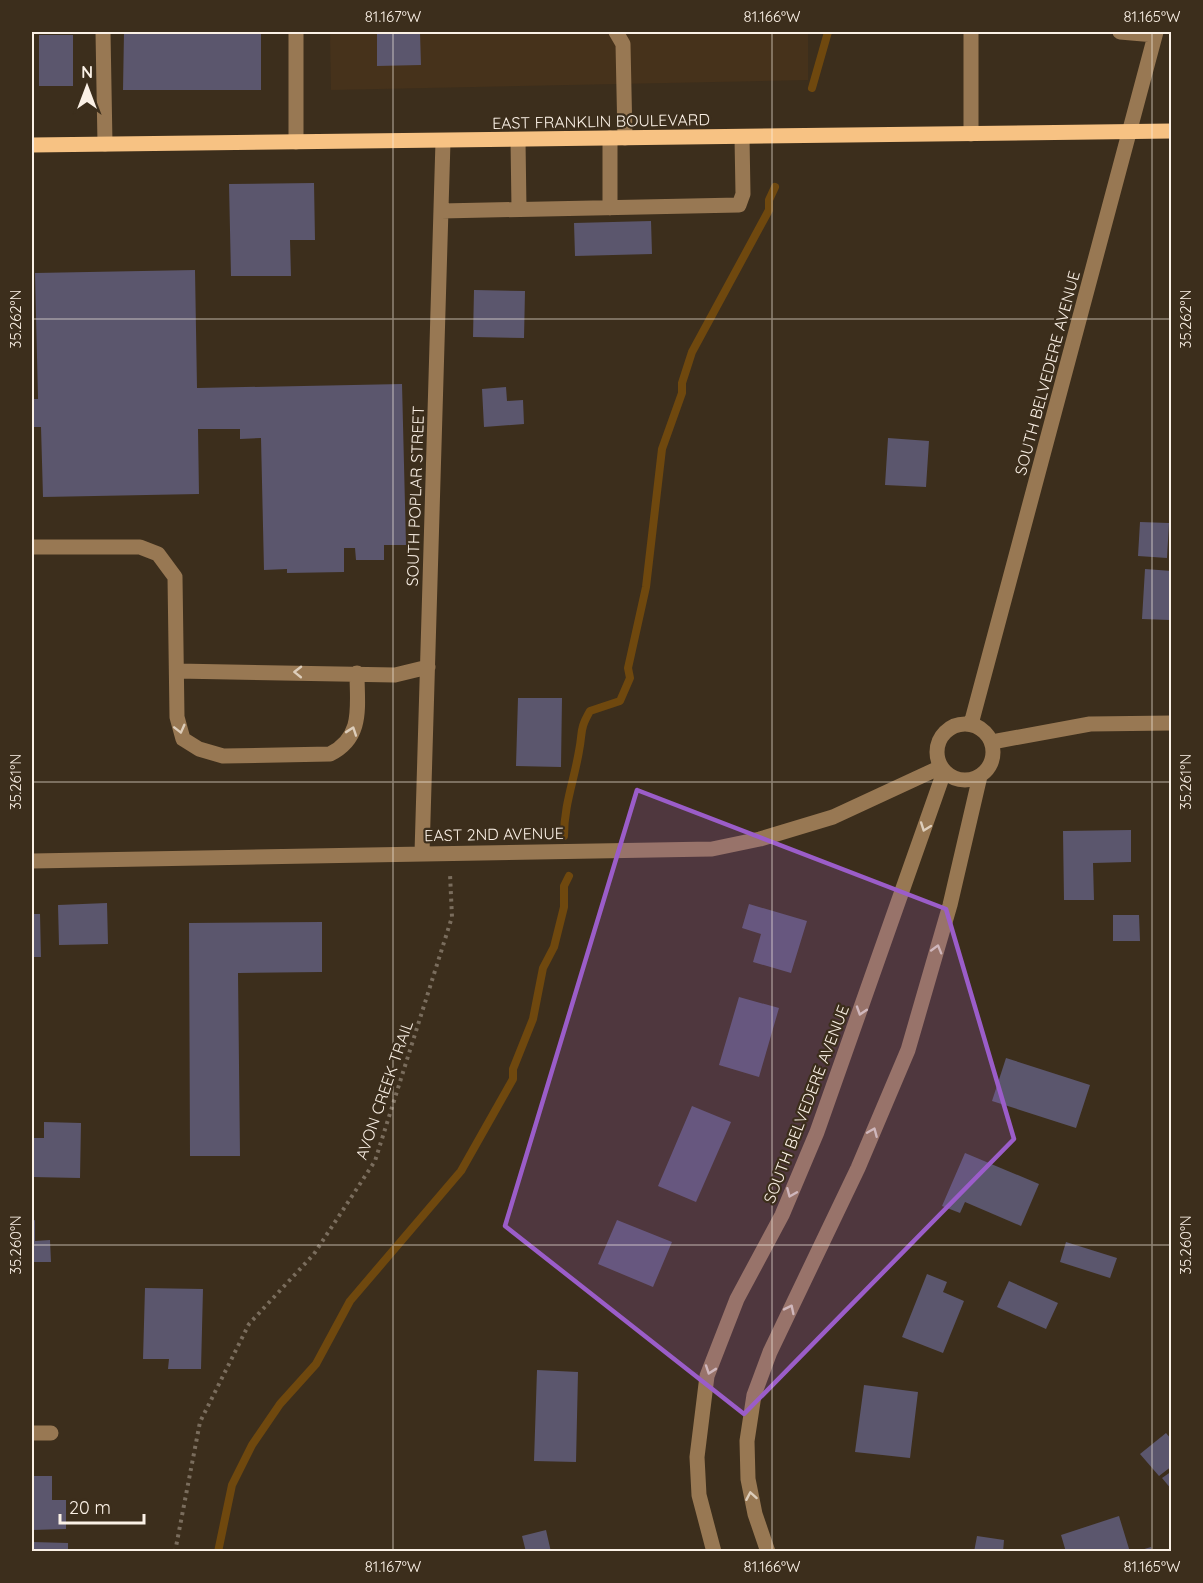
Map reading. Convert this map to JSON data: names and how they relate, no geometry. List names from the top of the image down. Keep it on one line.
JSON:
{"streets":{"main road":["EAST FRANKLIN BOULEVARD"],"street":["SOUTH BELVEDERE AVENUE","SOUTH POPLAR STREET","EAST 2ND AVENUE"],"path":["AVON CREEK TRAIL"]},"crossings":[["EAST FRANKLIN BOULEVARD","SOUTH BELVEDERE AVENUE"],["EAST FRANKLIN BOULEVARD","SOUTH POPLAR STREET"],["SOUTH BELVEDERE AVENUE","EAST 2ND AVENUE"],["SOUTH POPLAR STREET","EAST 2ND AVENUE"],["SOUTH POPLAR STREET","AVON CREEK TRAIL"],["EAST 2ND AVENUE","AVON CREEK TRAIL"]],"scale_bar":"20 m","north":"top","coordinates":["81.167°W","81.166°W","81.165°W","35.262°N","35.261°N","35.260°N"]}
